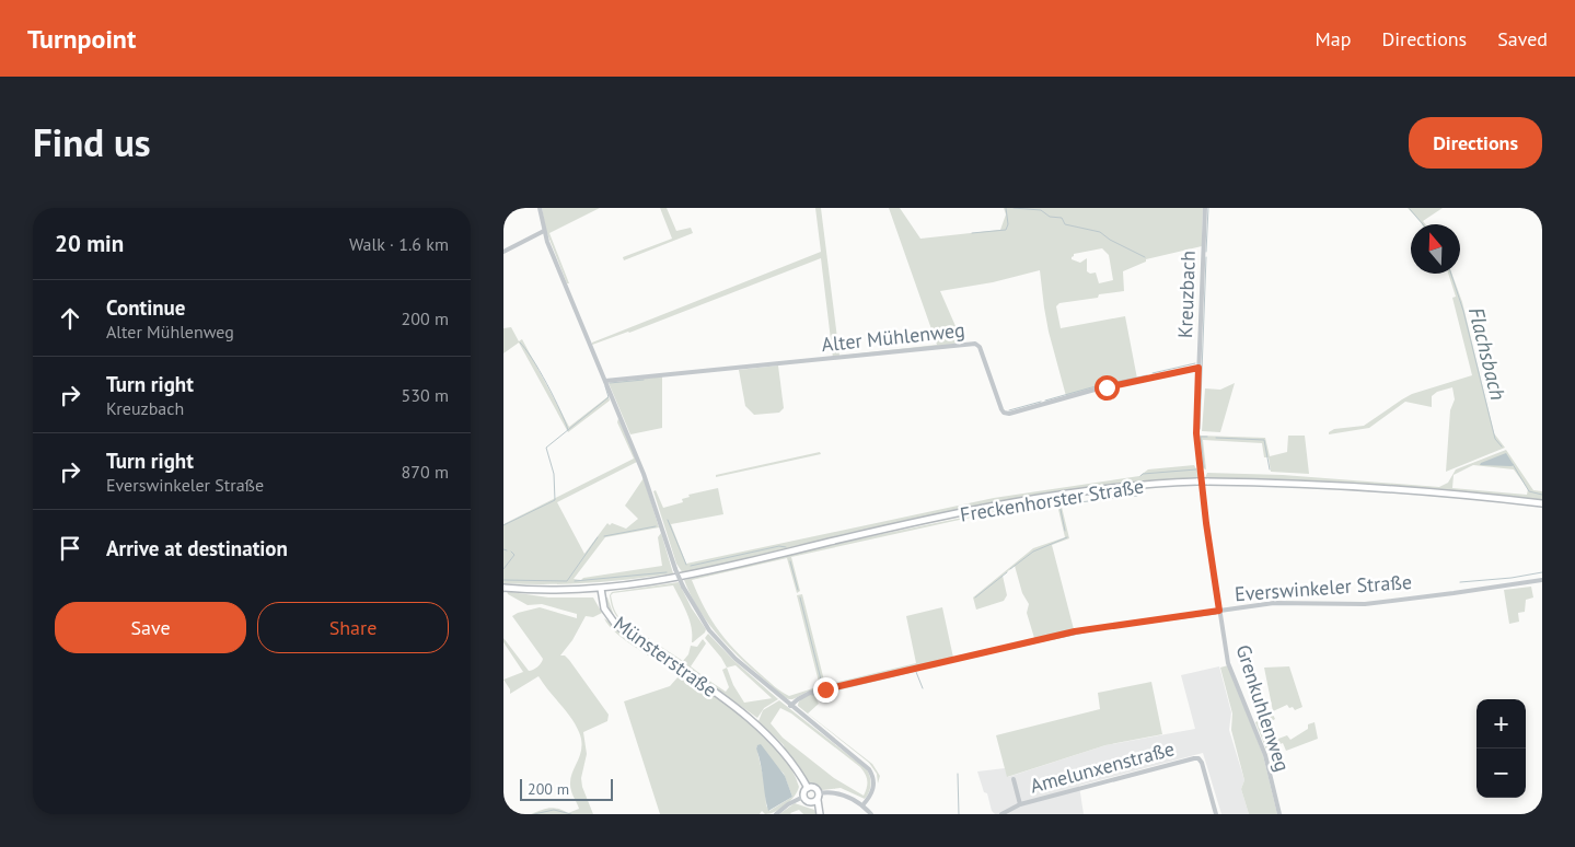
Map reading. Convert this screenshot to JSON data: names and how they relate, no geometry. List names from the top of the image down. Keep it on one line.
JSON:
{"streets":{"main road":["Freckenhorster Straße","Münsterstraße"],"street":["Kreuzbach","Alter Mühlenweg","Everswinkeler Straße","Grenkuhlenweg","Amelunxenstraße"]},"crossings":[["Kreuzbach","Alter Mühlenweg"],["Kreuzbach","Everswinkeler Straße"],["Kreuzbach","Grenkuhlenweg"],["Freckenhorster Straße","Münsterstraße"],["Everswinkeler Straße","Grenkuhlenweg"]],"water":["Flachsbach"],"scale_bar":"200 m","north":"top","page":{"header":"Turnpoint","nav":["Map","Directions","Saved"],"title":"Find us","buttons":["Directions",["Save","Share"]],"heading":["20 min","Walk · 1.6 km"],"list":[["Continue","Alter Mühlenweg","200 m"],["Turn right","Kreuzbach","530 m"],["Turn right","Everswinkeler Straße","870 m"],"Arrive at destination"],"map_buttons":["+","−"],"scale":"200 m"}}
